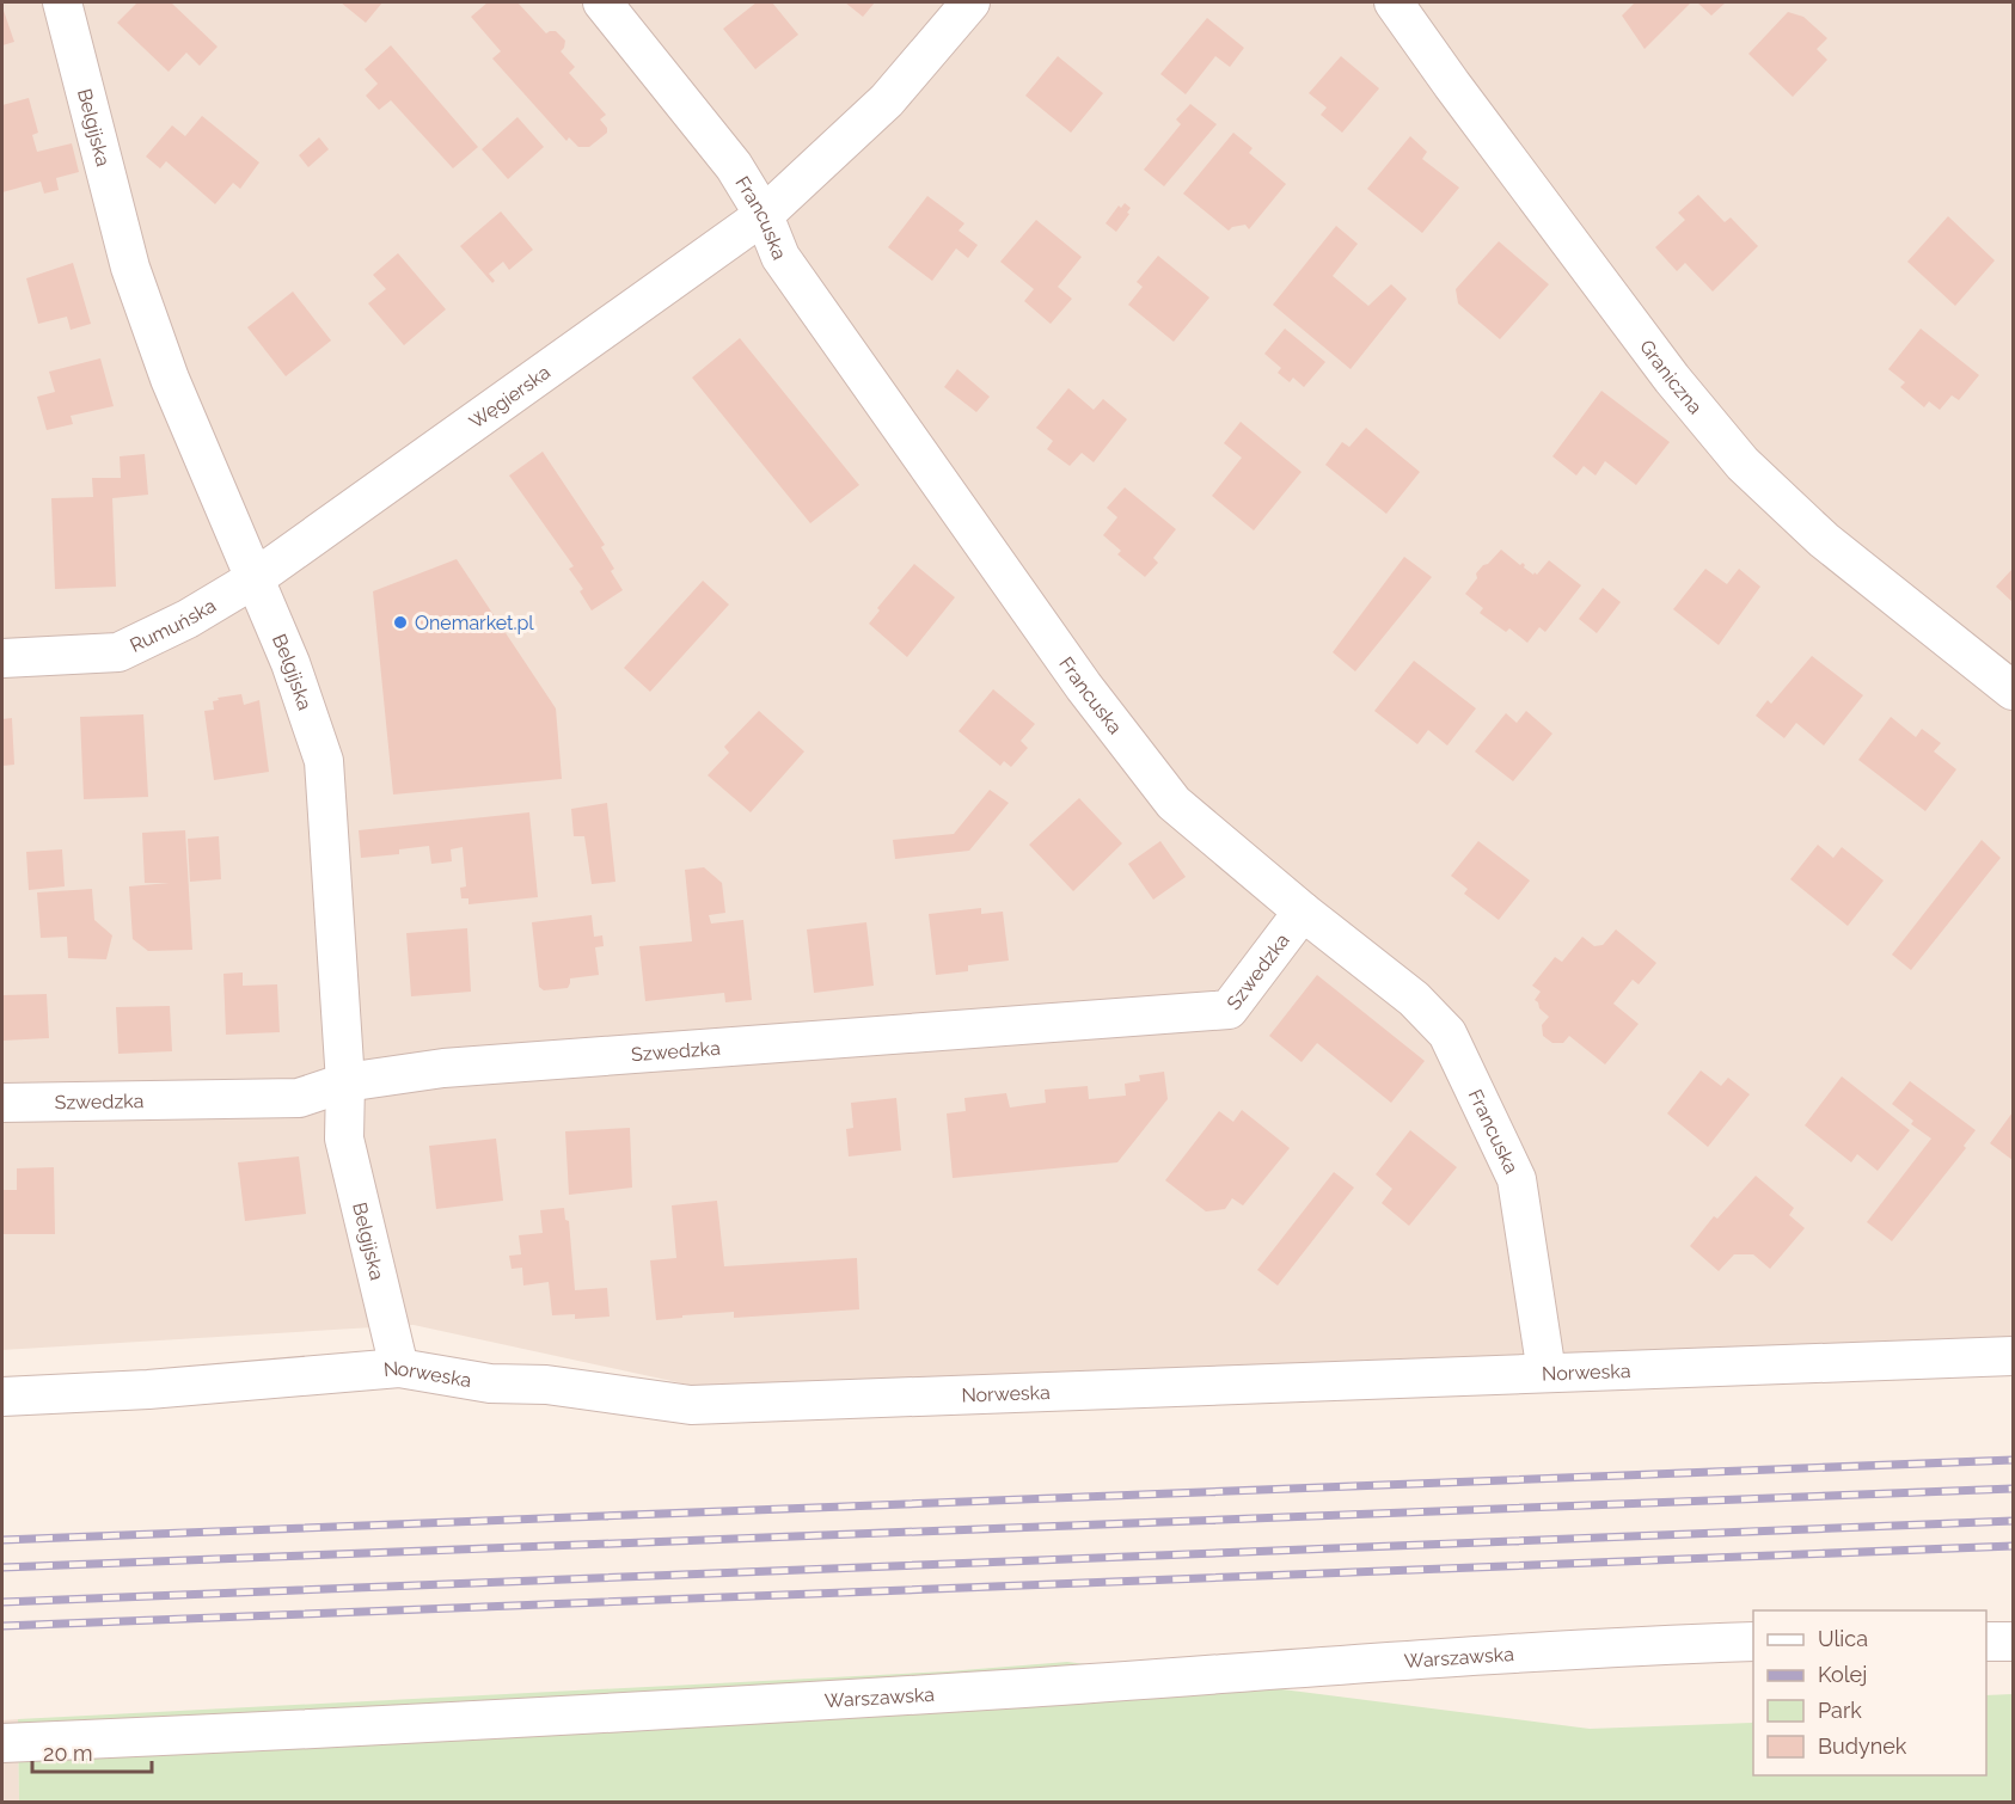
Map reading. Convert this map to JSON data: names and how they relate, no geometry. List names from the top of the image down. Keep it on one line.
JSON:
{"streets":{"street":["Belgijska","Francuska","Graniczna","Węgierska","Rumuńska","Szwedzka","Norweska","Warszawska"]},"crossings":[["Belgijska","Węgierska"],["Belgijska","Rumuńska"],["Belgijska","Szwedzka"],["Belgijska","Norweska"],["Francuska","Węgierska"],["Francuska","Szwedzka"],["Francuska","Norweska"],["Węgierska","Rumuńska"]],"places":["Onemarket.pl"],"legend":["Ulica","Kolej","Park","Budynek"],"scale_bar":"20 m"}
